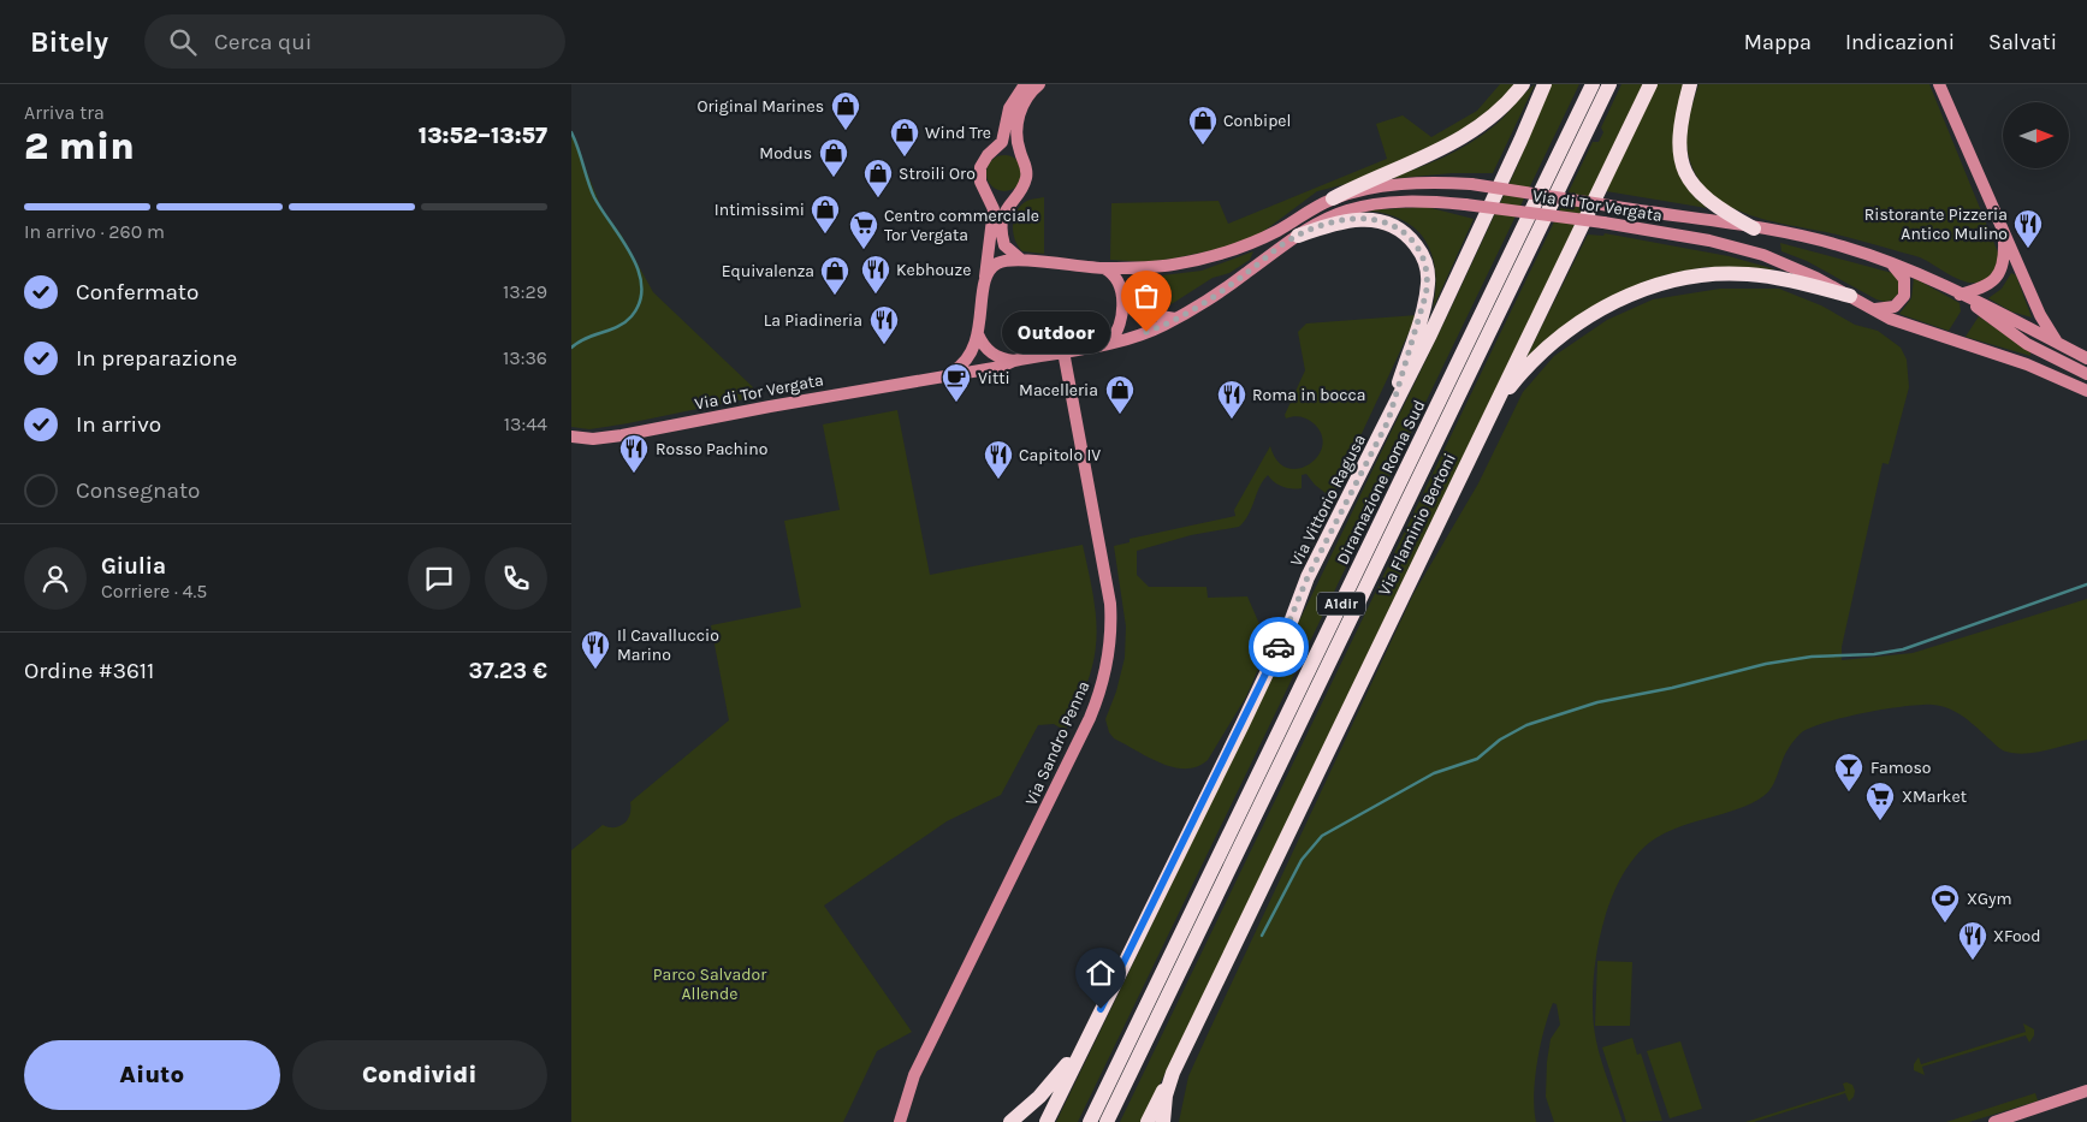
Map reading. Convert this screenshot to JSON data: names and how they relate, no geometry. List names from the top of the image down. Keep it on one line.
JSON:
{"streets":{"highway":["Diramazione Roma Sud","Via Vittorio Ragusa","Via Flaminio Bertoni","A1dir"],"main road":["Via di Tor Vergata","Via Sandro Penna"]},"crossings":[["Via di Tor Vergata","Via Sandro Penna"]],"parks":["Parco Salvador Allende"],"places":{"shop":["Original Marines","Conbipel","Wind Tre","Modus","Stroili Oro","Intimissimi","Equivalenza","Macelleria"],"restaurant":["Ristorante Pizzeria Antico Mulino","Kebhouze","La Piadineria","Roma in bocca","Rosso Pachino","Capitolo IV","Il Cavalluccio Marino","XFood"],"supermarket":["Centro commerciale Tor Vergata","XMarket"],"other":["Outdoor"],"cafe":["Vitti"],"bar":["Famoso"],"sports":["XGym"]},"north":"right","page":{"header":"Bitely","search":"Cerca qui","nav":["Mappa","Indicazioni","Salvati"],"heading":["2 min","Arriva tra","13:52–13:57"],"panel":["Giulia","Corriere · 4.5","Ordine #3611","37.23 €"],"bar":"In arrivo · 260 m","list":[["Confermato","13:29"],["In preparazione","13:36"],["In arrivo","13:44"],"Consegnato"],"bubble":"Outdoor","buttons":["Aiuto","Condividi"]}}
